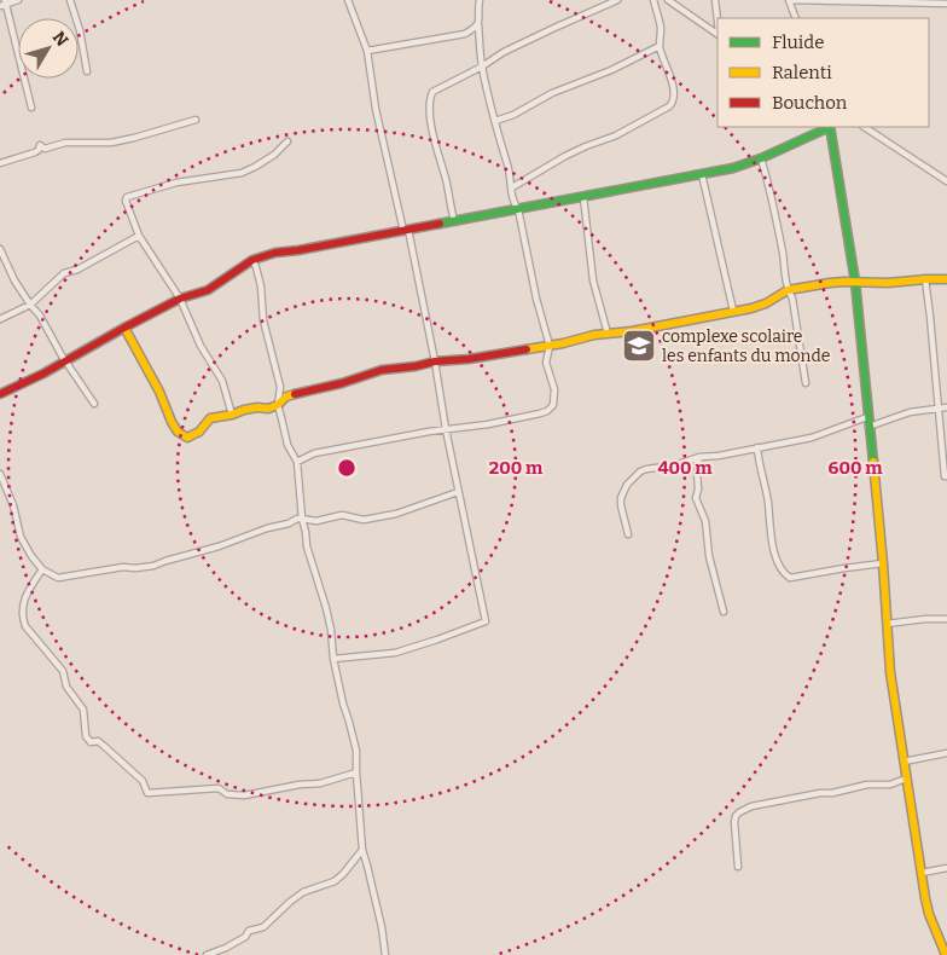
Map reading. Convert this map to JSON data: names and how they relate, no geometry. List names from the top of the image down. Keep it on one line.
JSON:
{"places":{"school or university":["complexe scolaire les enfants du monde"]},"legend":["Fluide","Ralenti","Bouchon"],"north":"top right","rings":["200 m","400 m","600 m"]}
